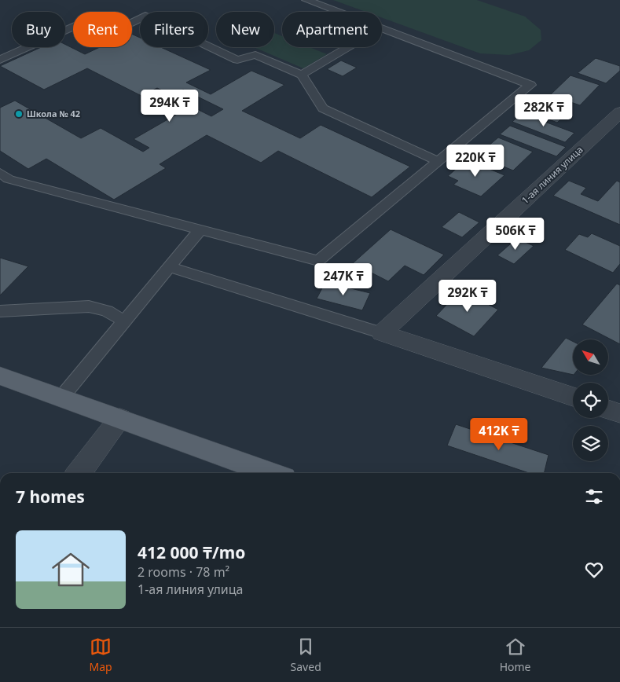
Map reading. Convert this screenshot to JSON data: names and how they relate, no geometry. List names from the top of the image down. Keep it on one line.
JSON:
{"streets":{"street":["1-ая линия улица"]},"places":["Школа № 42"],"north":"top left","page":{"chip":["Buy","Rent","Filters","New","Apartment"],"price":["294K ₸","282K ₸","220K ₸","506K ₸","247K ₸","292K ₸","412K ₸"],"heading":"7 homes","list":[{"name":"412 000 ₸/mo","note":"2 rooms · 78 m² · 1-ая линия улица"}],"tabs":["Map","Saved","Home"]}}
